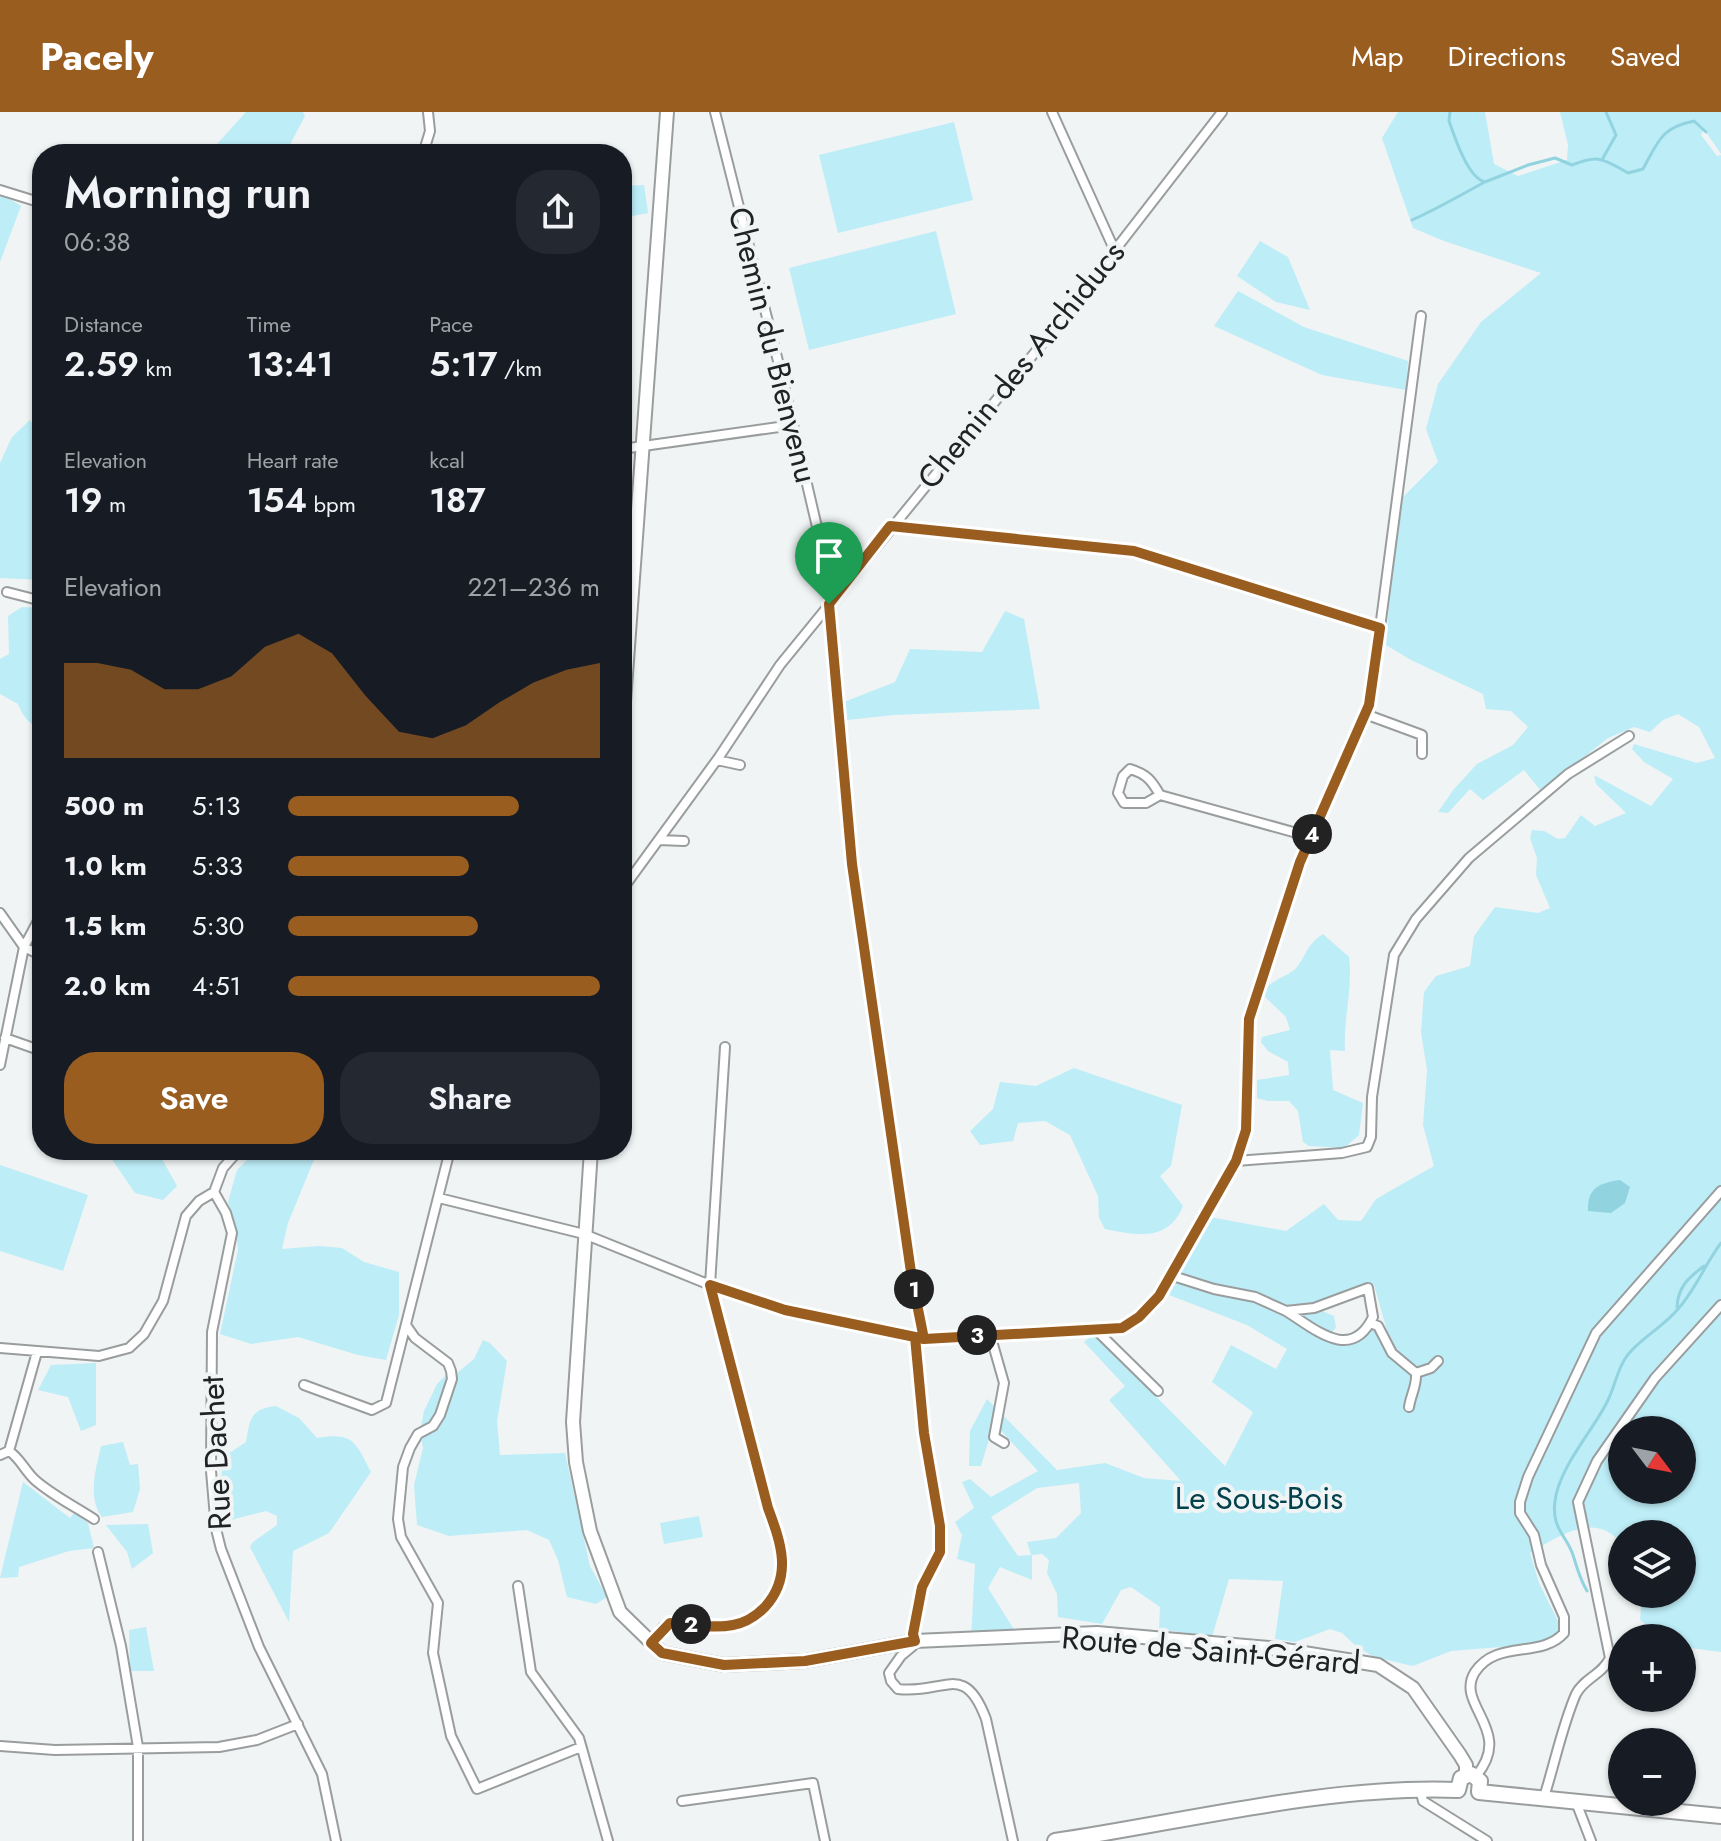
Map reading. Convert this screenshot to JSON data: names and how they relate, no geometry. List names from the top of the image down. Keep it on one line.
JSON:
{"streets":{"main road":["Route de Saint-Gérard"],"street":["Chemin du Bienvenu","Chemin des Archiducs","Rue Dachet"]},"crossings":[["Chemin du Bienvenu","Chemin des Archiducs"],["Chemin du Bienvenu","Route de Saint-Gérard"]],"parks":["Le Sous-Bois"],"north":"bottom right","page":{"header":"Pacely","nav":["Map","Directions","Saved"],"heading":["Morning run","06:38"],"stats":[["Distance","2.59 km"],["Time","13:41"],["Pace","5:17 /km"],["Elevation","19 m"],["Heart rate","154 bpm"],["kcal","187"]],"chart":["Elevation","221–236 m"],"list":[{"name":"500 m","note":"5:13"},{"name":"1.0 km","note":"5:33"},{"name":"1.5 km","note":"5:30"},{"name":"2.0 km","note":"4:51"}],"pins":["4","1","3","2"],"buttons":["Save","Share"],"map_buttons":["+","−"]}}
